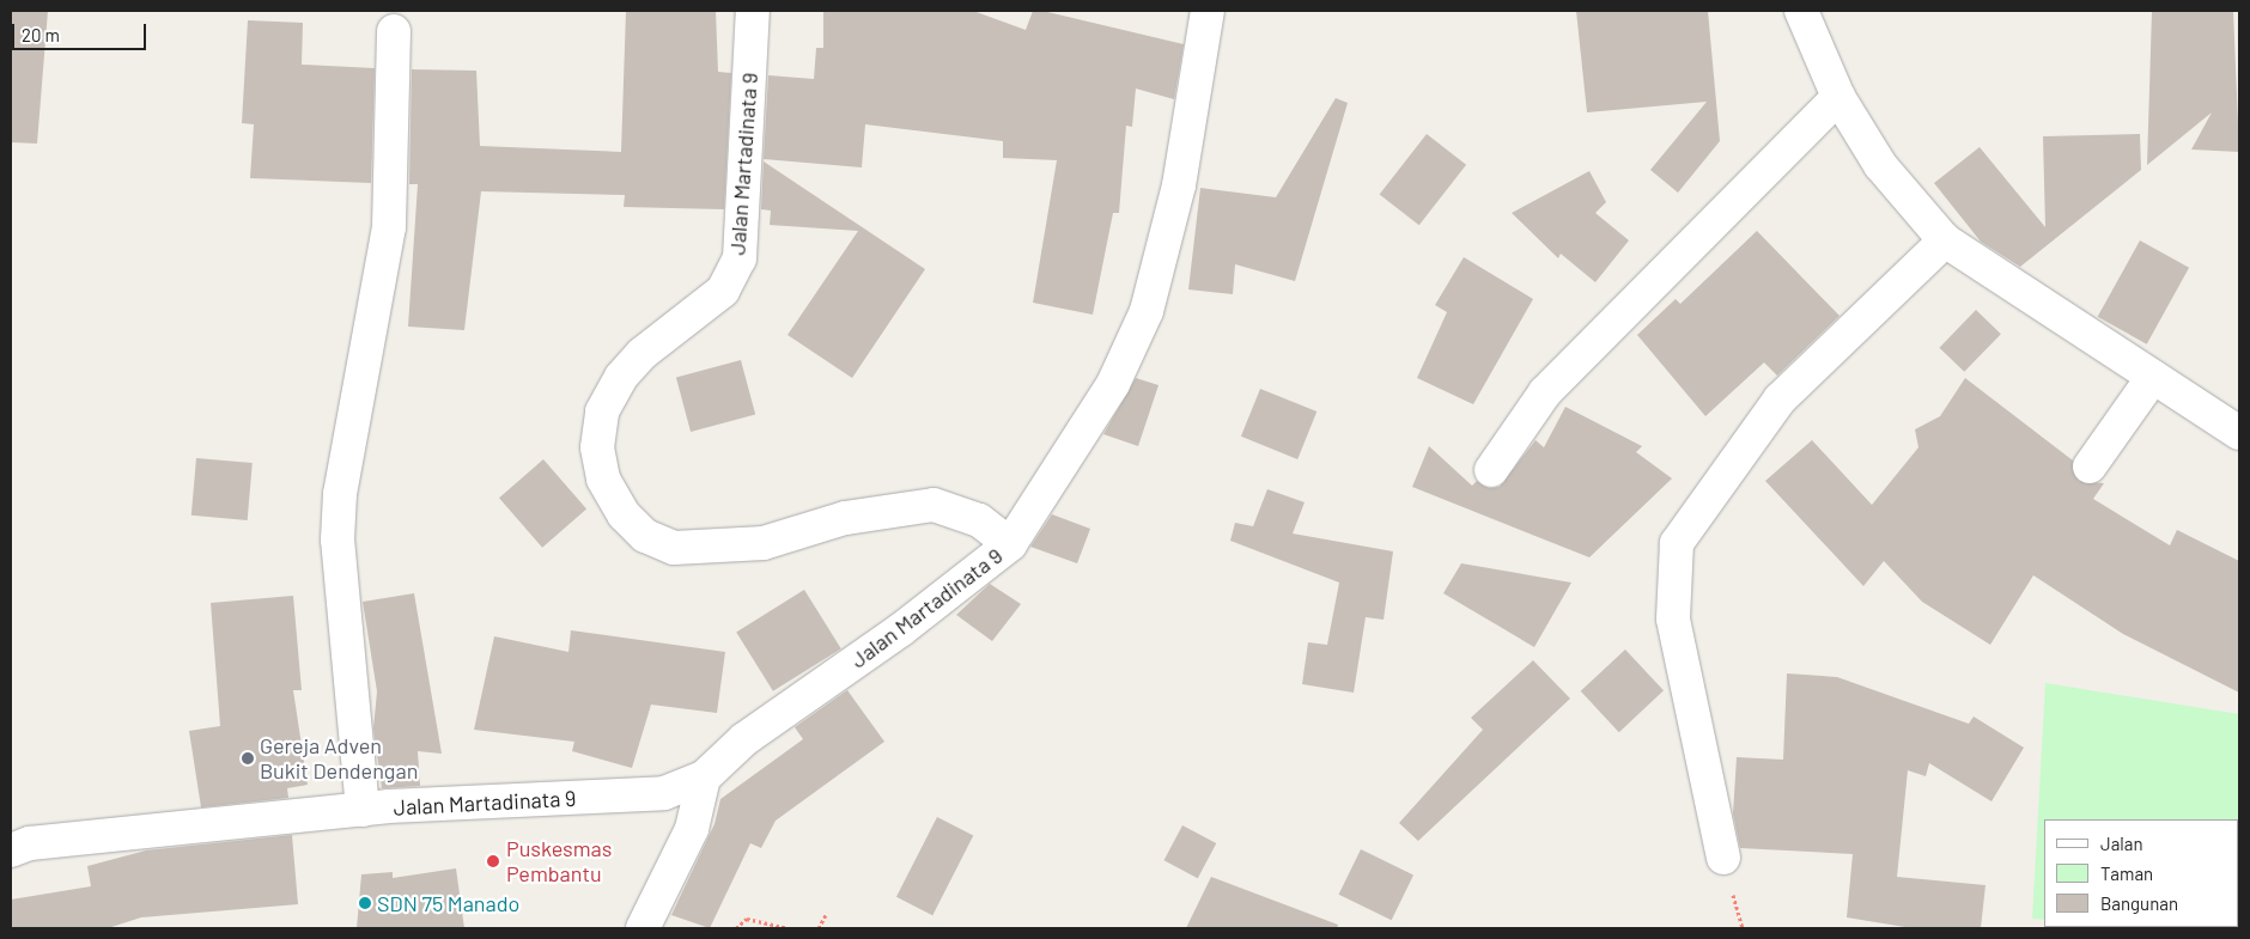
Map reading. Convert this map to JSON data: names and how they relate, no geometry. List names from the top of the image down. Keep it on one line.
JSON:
{"streets":{"street":["Jalan Martadinata 9"]},"places":["Gereja Adven Bukit Dendengan","Puskesmas Pembantu","SDN 75 Manado"],"legend":["Jalan","Taman","Bangunan"],"scale_bar":"20 m"}
